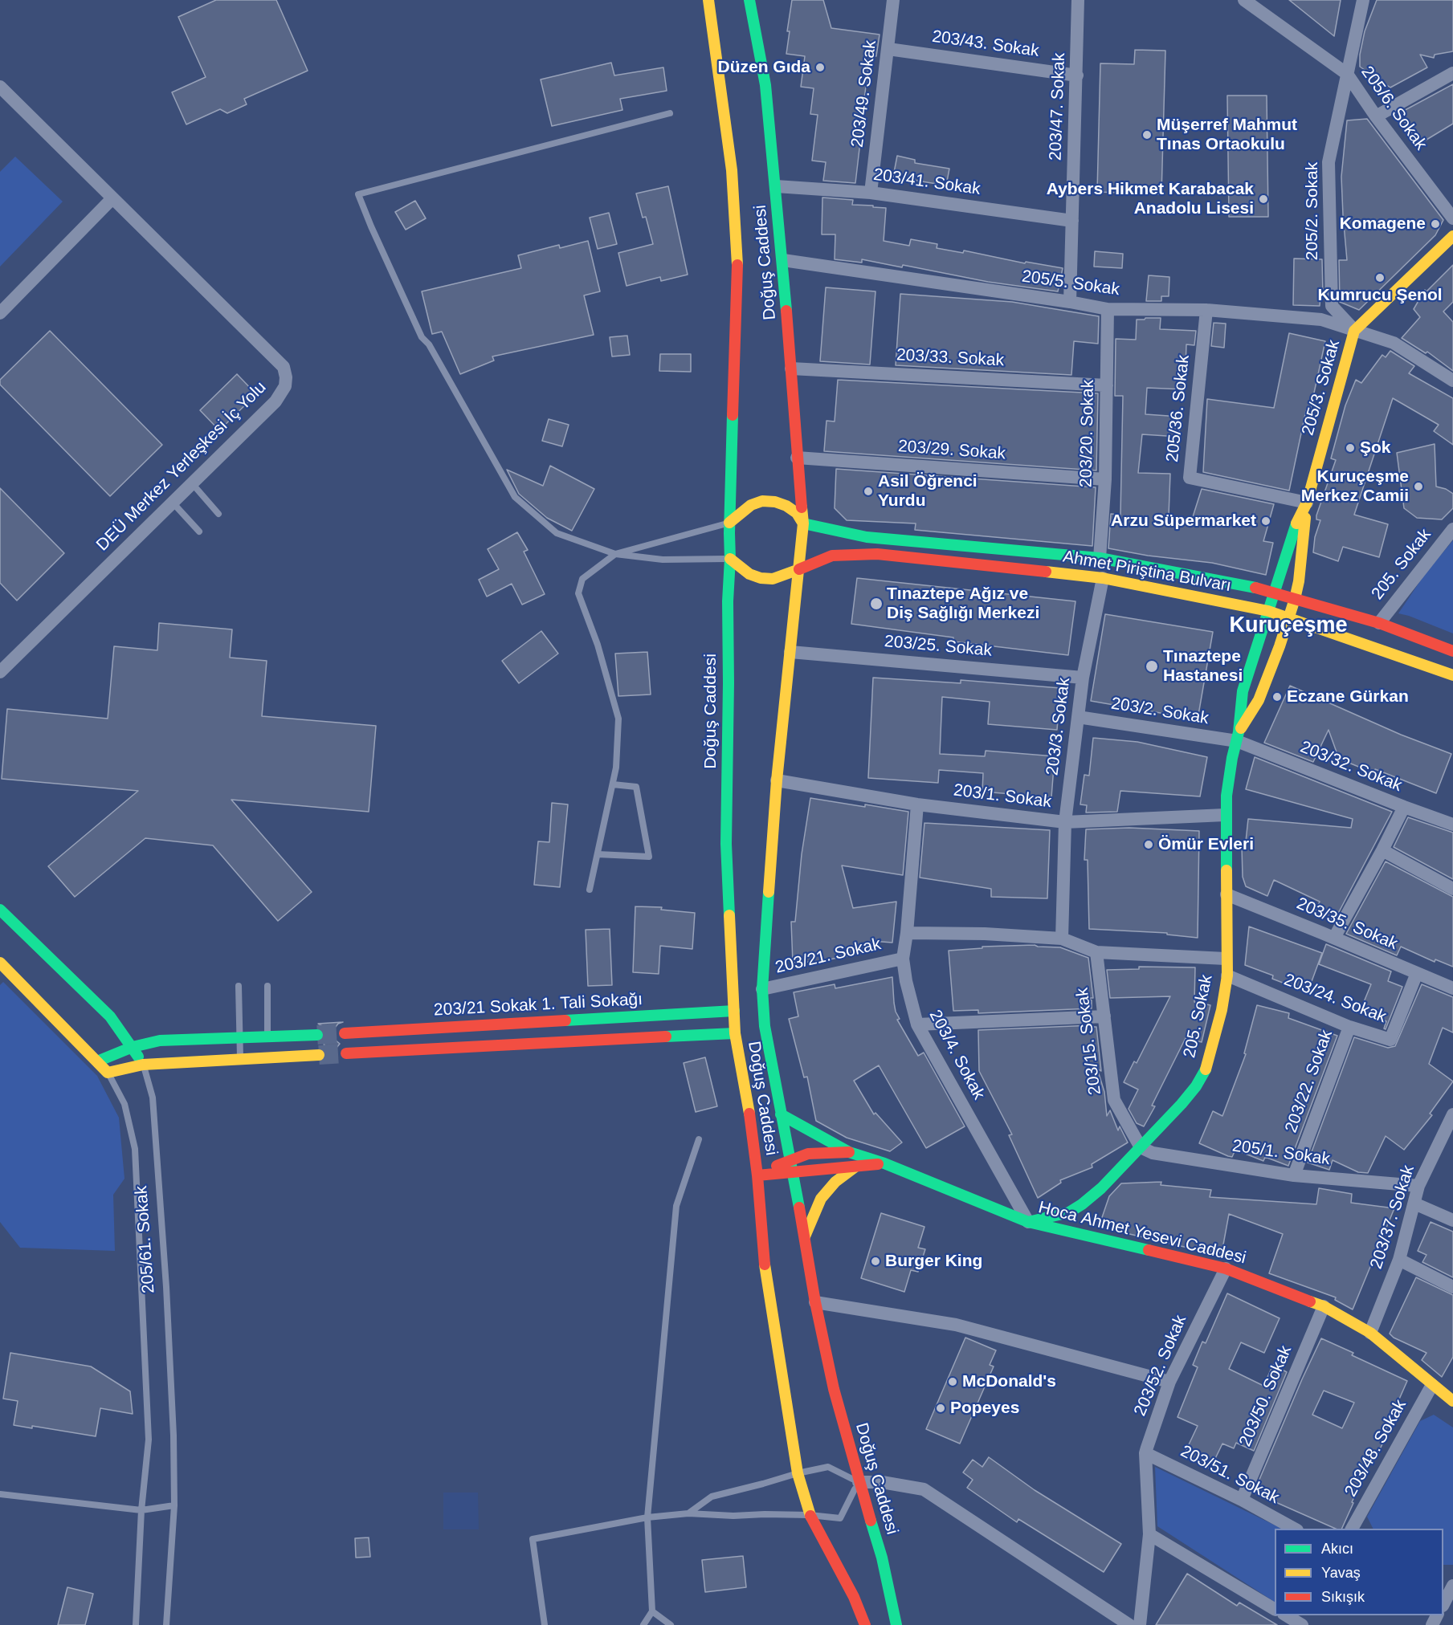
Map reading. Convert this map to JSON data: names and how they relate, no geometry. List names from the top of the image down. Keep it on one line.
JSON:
{"streets":{"main road":["Doğuş Caddesi","205/3. Sokak","205. Sokak","Ahmet Piriştina Bulvarı","203/21 Sokak 1. Tali Sokağı","Hoca Ahmet Yesevi Caddesi","205/61. Sokak"],"street":["203/43. Sokak","203/49. Sokak","203/47. Sokak","205/6. Sokak","203/41. Sokak","205/2. Sokak","205/5. Sokak","203/33. Sokak","205/36. Sokak","203/20. Sokak","203/29. Sokak","DEÜ Merkez Yerleşkesi İç Yolu","203/25. Sokak","203/2. Sokak","203/3. Sokak","203/32. Sokak","203/1. Sokak","203/35. Sokak","203/21. Sokak","203/24. Sokak","203/15. Sokak","203/4. Sokak","203/22. Sokak","205/1. Sokak","203/37. Sokak","203/52. Sokak","203/50. Sokak","203/48. Sokak","203/51. Sokak"]},"crossings":[["203/43. Sokak","203/49. Sokak"],["203/43. Sokak","203/47. Sokak"],["203/49. Sokak","203/41. Sokak"],["203/47. Sokak","203/41. Sokak"],["203/47. Sokak","205/5. Sokak"],["205/6. Sokak","205/2. Sokak"],["203/41. Sokak","Doğuş Caddesi"],["205/2. Sokak","205/5. Sokak"],["205/2. Sokak","205/3. Sokak"],["Doğuş Caddesi","205/5. Sokak"],["Doğuş Caddesi","203/33. Sokak"],["Doğuş Caddesi","203/29. Sokak"],["Doğuş Caddesi","Ahmet Piriştina Bulvarı"],["Doğuş Caddesi","203/25. Sokak"],["Doğuş Caddesi","203/1. Sokak"],["Doğuş Caddesi","203/21. Sokak"],["Doğuş Caddesi","203/21 Sokak 1. Tali Sokağı"],["205/5. Sokak","205/3. Sokak"],["205/5. Sokak","205/36. Sokak"],["205/5. Sokak","203/20. Sokak"],["203/33. Sokak","203/20. Sokak"],["205/3. Sokak","205/36. Sokak"],["205/3. Sokak","205. Sokak"],["205/3. Sokak","Ahmet Piriştina Bulvarı"],["203/20. Sokak","203/29. Sokak"],["203/20. Sokak","Ahmet Piriştina Bulvarı"],["205. Sokak","Ahmet Piriştina Bulvarı"],["205. Sokak","203/2. Sokak"],["205. Sokak","203/32. Sokak"],["205. Sokak","203/1. Sokak"],["205. Sokak","203/35. Sokak"],["205. Sokak","203/24. Sokak"],["205. Sokak","203/15. Sokak"],["205. Sokak","203/4. Sokak"],["205. Sokak","205/1. Sokak"],["205. Sokak","Hoca Ahmet Yesevi Caddesi"],["Ahmet Piriştina Bulvarı","203/3. Sokak"],["203/25. Sokak","203/3. Sokak"],["203/2. Sokak","203/3. Sokak"],["203/2. Sokak","203/32. Sokak"],["203/3. Sokak","203/1. Sokak"],["203/1. Sokak","203/4. Sokak"],["203/35. Sokak","203/24. Sokak"],["203/21. Sokak","203/4. Sokak"],["203/24. Sokak","203/22. Sokak"],["203/15. Sokak","205/1. Sokak"],["203/4. Sokak","Hoca Ahmet Yesevi Caddesi"],["203/22. Sokak","205/1. Sokak"],["205/1. Sokak","203/37. Sokak"],["203/37. Sokak","Hoca Ahmet Yesevi Caddesi"],["Hoca Ahmet Yesevi Caddesi","203/52. Sokak"],["Hoca Ahmet Yesevi Caddesi","203/50. Sokak"],["Hoca Ahmet Yesevi Caddesi","203/48. Sokak"],["203/52. Sokak","203/51. Sokak"],["203/50. Sokak","203/51. Sokak"]],"districts":["Kuruçeşme"],"places":["Düzen Gıda","Müşerref Mahmut Tınas Ortaokulu","Aybers Hikmet Karabacak Anadolu Lisesi","Komagene","Kumrucu Şenol","Şok","Kuruçeşme Merkez Camii","Asil Öğrenci Yurdu","Arzu Süpermarket","Tınaztepe Ağız ve Diş Sağlığı Merkezi","Tınaztepe Hastanesi","Eczane Gürkan","Ömür Evleri","Burger King","McDonald's","Popeyes"],"legend":["Akıcı","Yavaş","Sıkışık"]}
